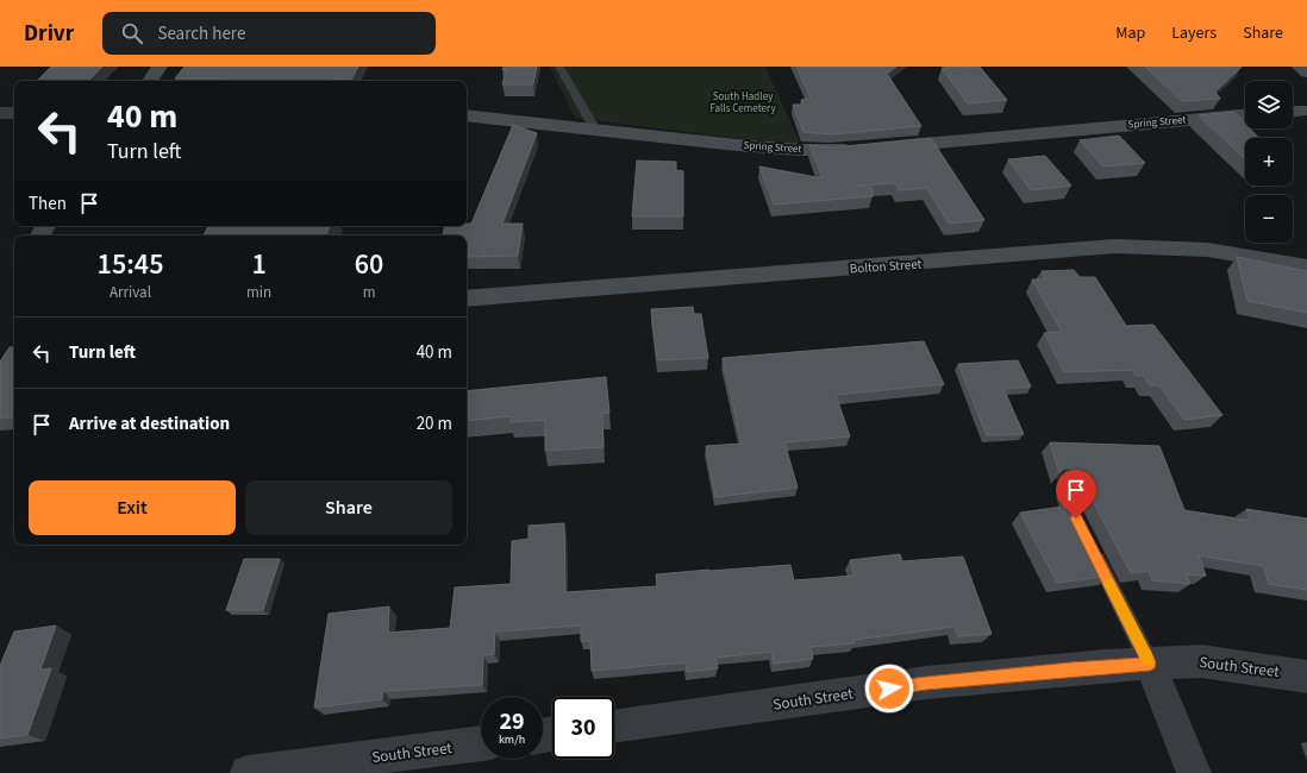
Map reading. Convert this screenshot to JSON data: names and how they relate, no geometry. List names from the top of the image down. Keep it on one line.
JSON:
{"streets":{"street":["Spring Street","Bolton Street","South Street"]},"parks":["South Hadley Falls Cemetery"],"page":{"header":"Drivr","search":"Search here","nav":["Map","Layers","Share"],"map_buttons":["+","−"],"turn":["40 m","Turn left"],"then":"Then","eta":["15:45","Arrival","1","min","60","m"],"list":[{"name":"Turn left","value":"40 m"},{"name":"Arrive at destination","value":"20 m"}],"buttons":["Exit","Share"],"speed":"29 km/h","limit":"30"}}
